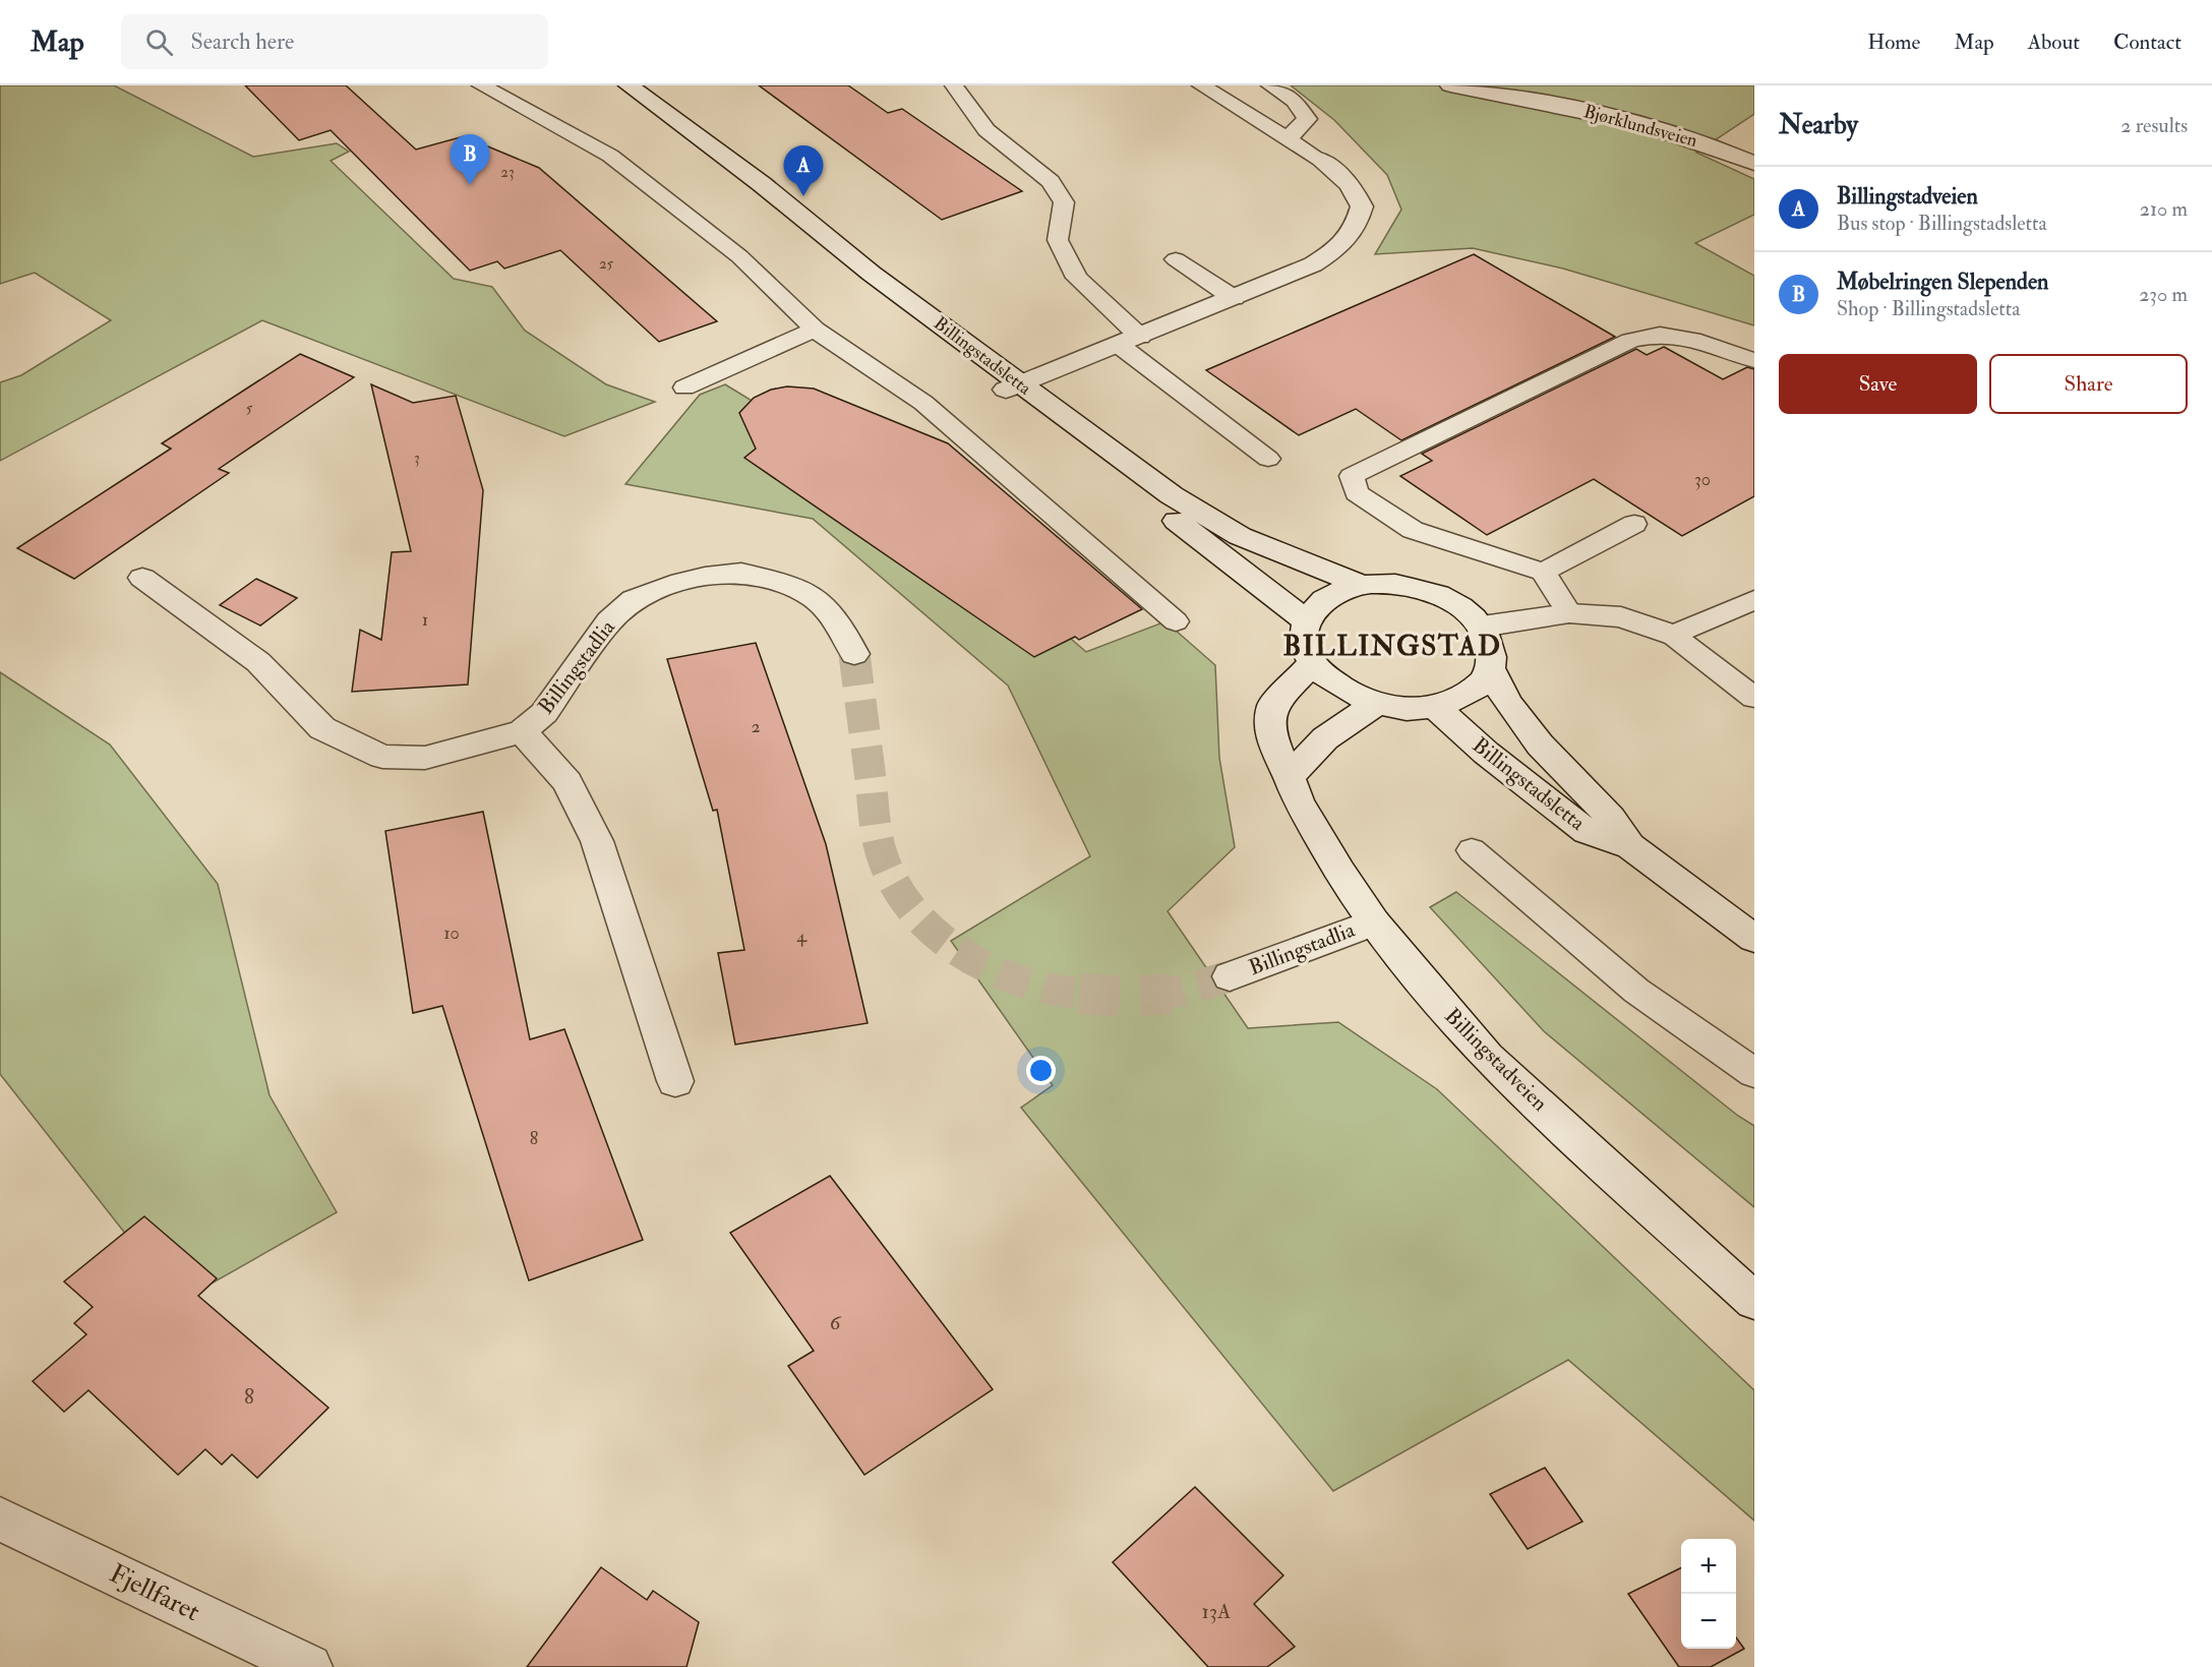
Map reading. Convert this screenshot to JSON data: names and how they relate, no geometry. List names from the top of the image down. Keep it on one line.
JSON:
{"streets":{"main road":["Bjørklundsveien","Billingstadsletta","Billingstadlia","Billingstadveien","Fjellfaret"]},"crossings":[["Billingstadsletta","Billingstadveien"],["Billingstadlia","Billingstadveien"]],"districts":["BILLINGSTAD"],"house_numbers":["23","25","5","3","30","1","2","10","4","8","6","8","13A"],"page":{"header":"Map","search":"Search here","nav":["Home","Map","About","Contact"],"heading":["Nearby","2 results"],"pins":["B","A"],"list":[{"mark":"A","name":"Billingstadveien","note":"Bus stop · Billingstadsletta","value":"210 m"},{"mark":"B","name":"Møbelringen Slependen","note":"Shop · Billingstadsletta","value":"230 m"}],"buttons":["Save","Share"],"map_buttons":["+","−"]}}
